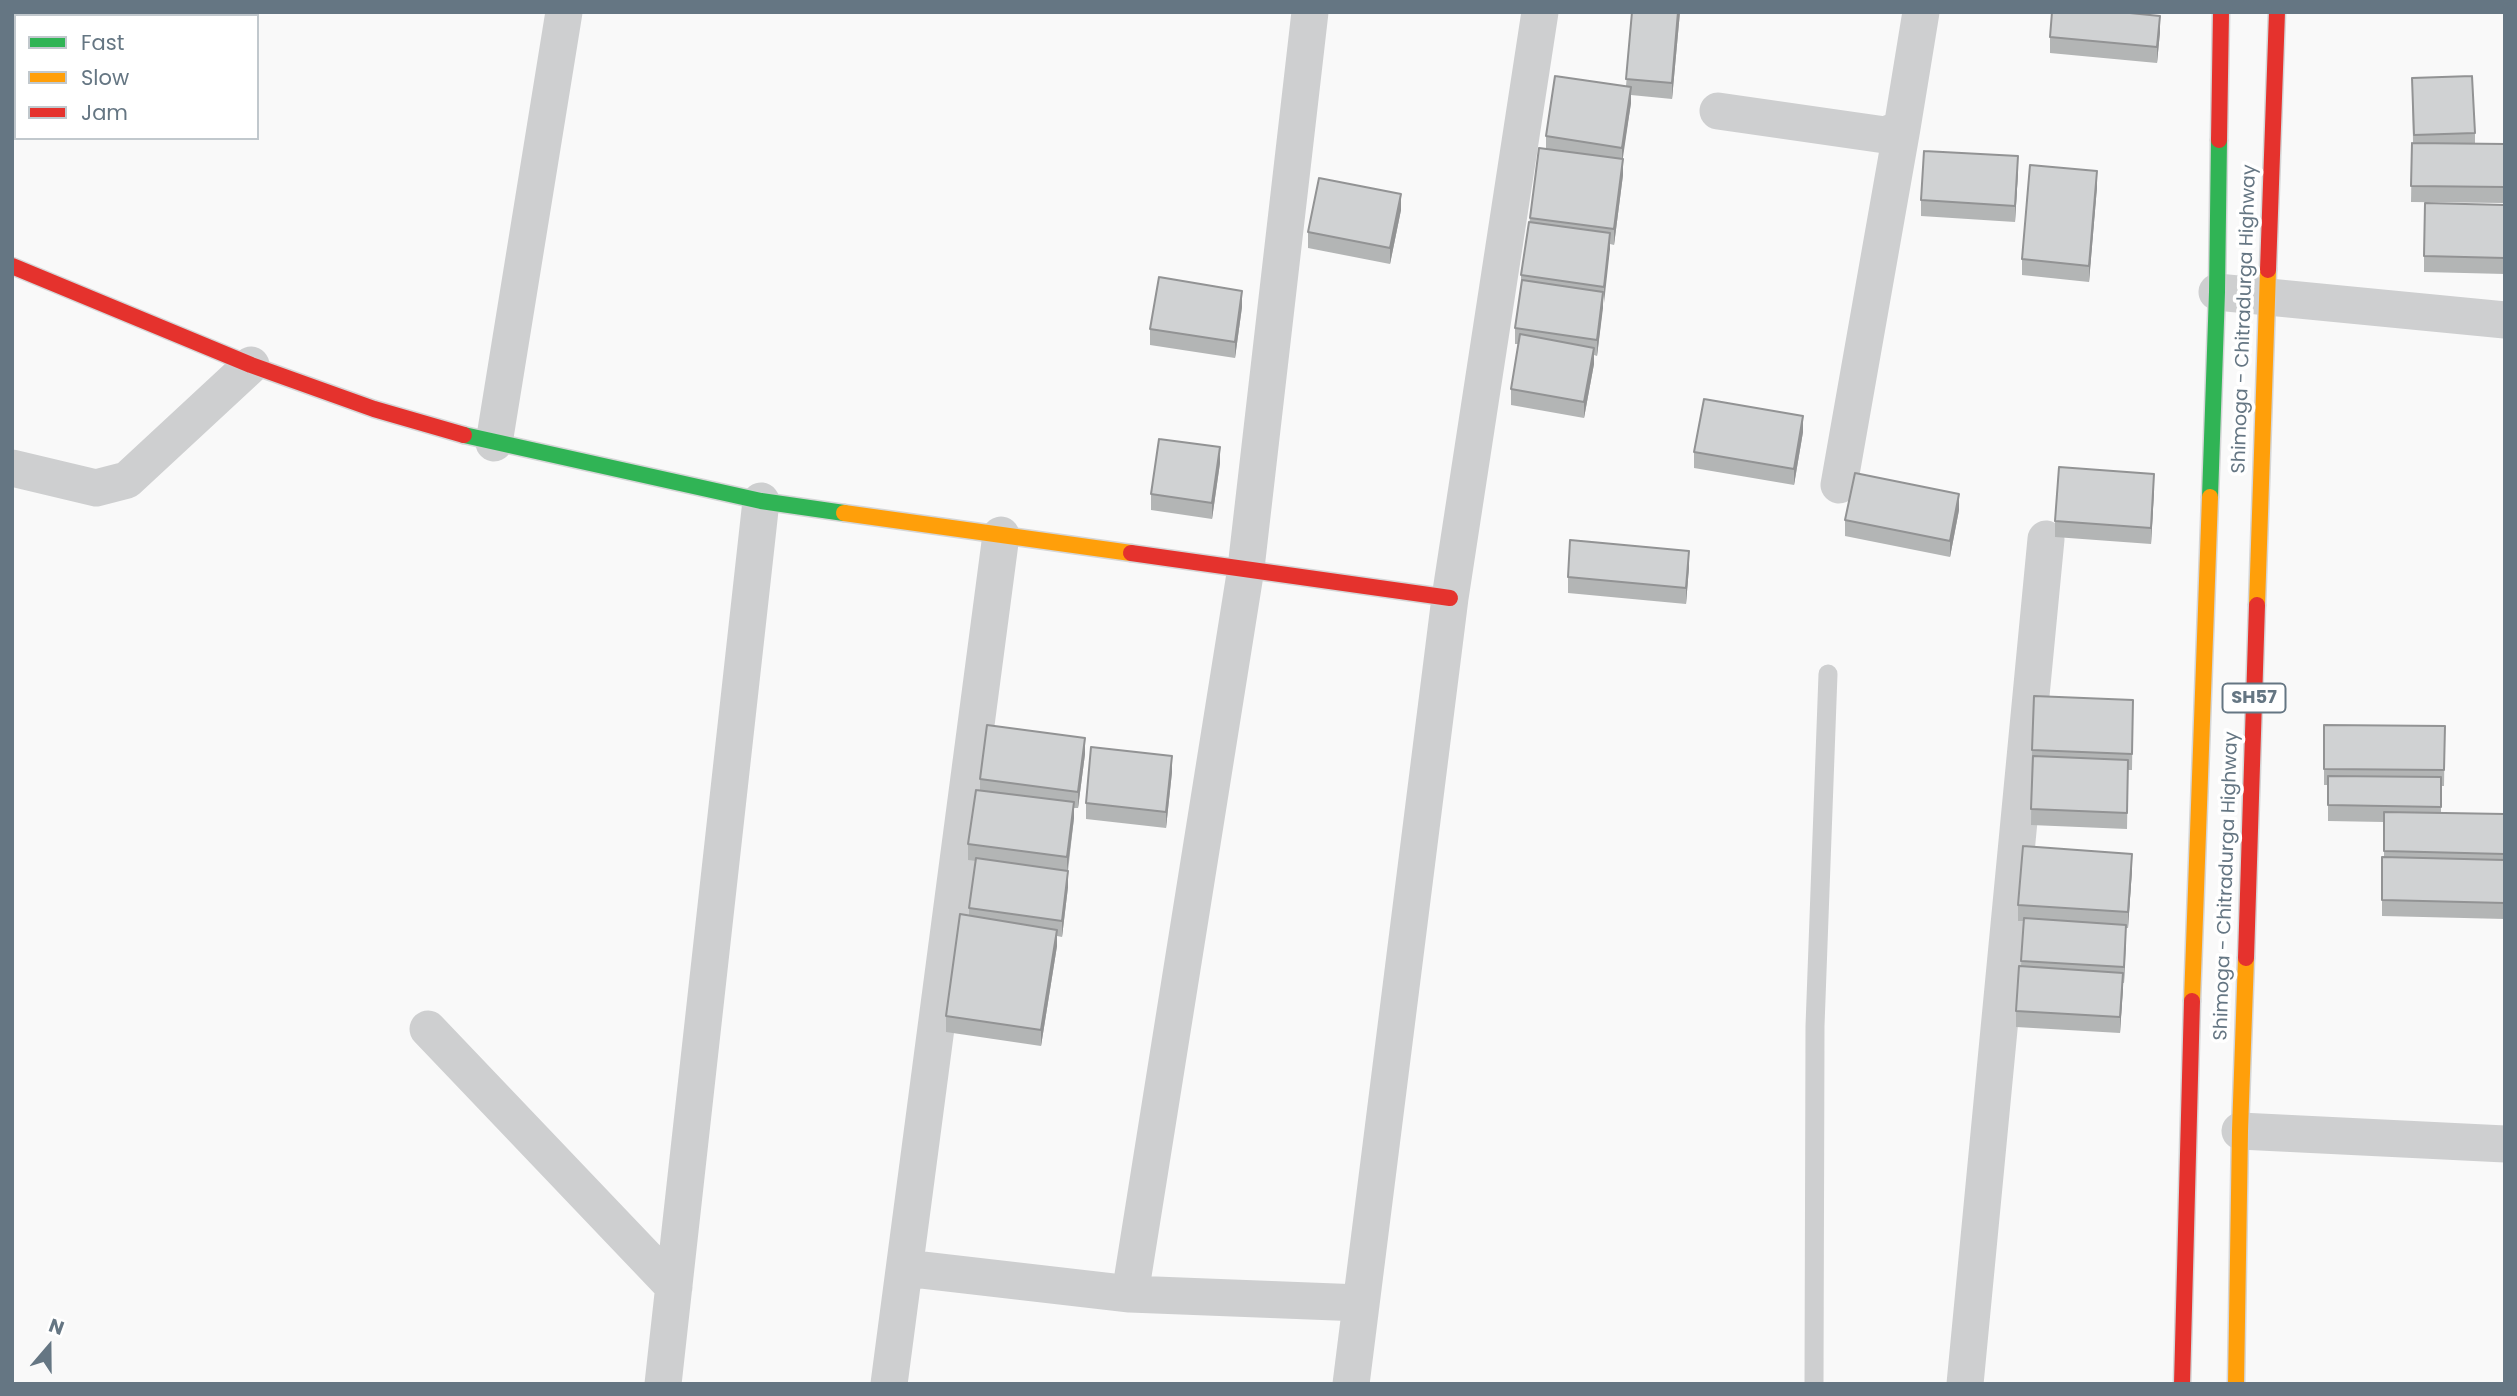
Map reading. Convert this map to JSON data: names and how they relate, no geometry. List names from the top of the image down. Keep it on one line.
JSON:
{"streets":{"main road":["Shimoga - Chitradurga Highway","SH57"]},"legend":["Fast","Slow","Jam"],"north":"top"}
